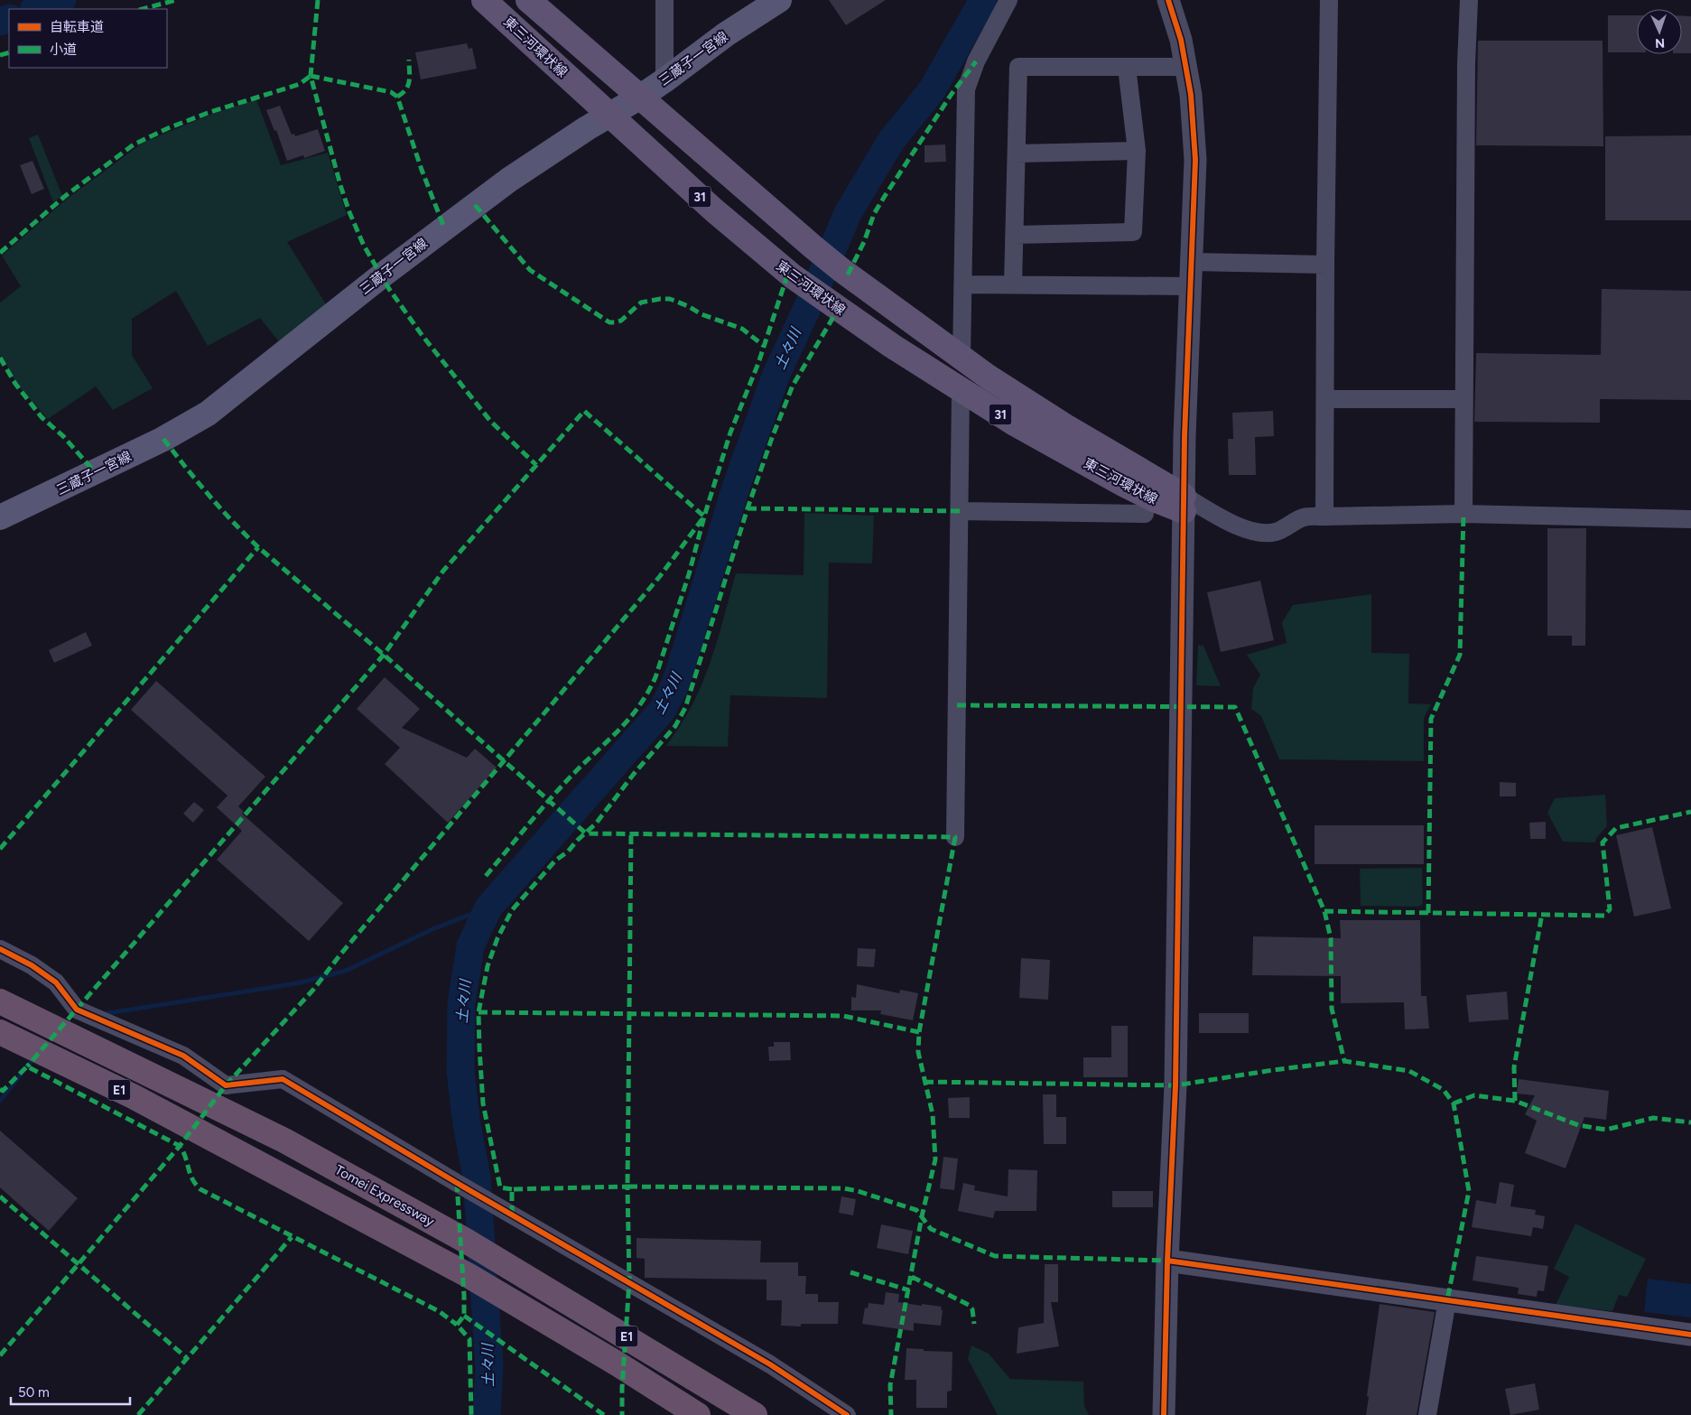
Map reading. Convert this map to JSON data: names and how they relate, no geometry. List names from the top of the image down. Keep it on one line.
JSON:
{"streets":{"highway":["E1","Tomei Expressway"],"main road":["東三河環状線","三蔵子一宮線","31"]},"crossings":[["東三河環状線","三蔵子一宮線"]],"water":["土々川"],"legend":["自転車道","小道"],"scale_bar":"50 m","north":"bottom"}
